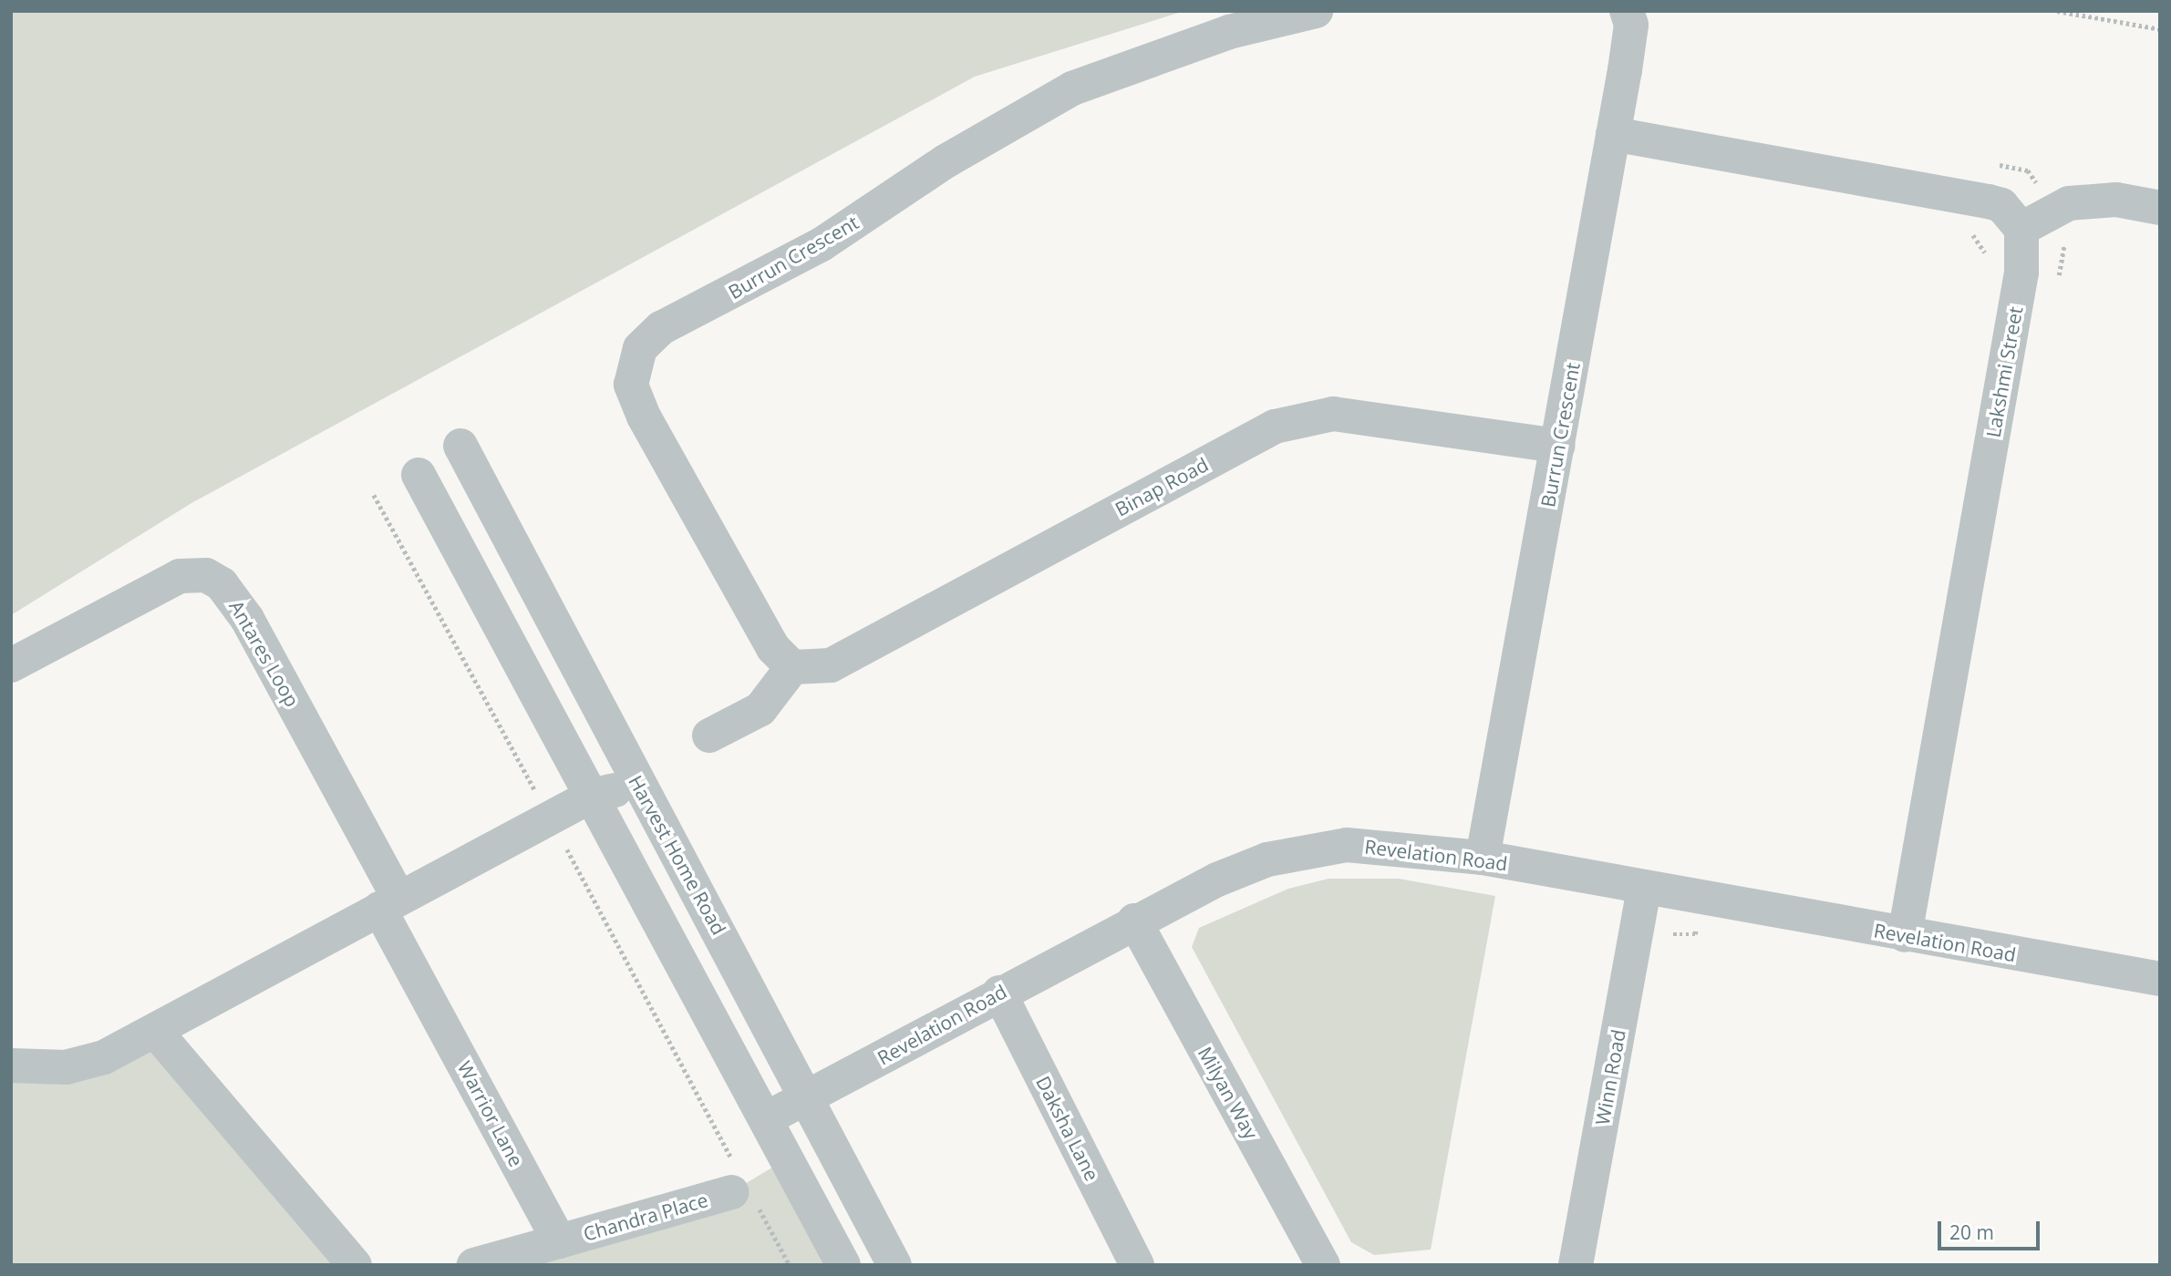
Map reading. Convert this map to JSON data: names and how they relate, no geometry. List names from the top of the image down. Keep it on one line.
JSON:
{"streets":{"street":["Burrun Crescent","Lakshmi Street","Binap Road","Antares Loop","Harvest Home Road","Revelation Road","Winn Road","Milyan Way","Warrior Lane","Daksha Lane","Chandra Place"]},"crossings":[["Burrun Crescent","Binap Road"],["Burrun Crescent","Revelation Road"],["Lakshmi Street","Revelation Road"],["Antares Loop","Warrior Lane"],["Harvest Home Road","Revelation Road"],["Revelation Road","Winn Road"],["Revelation Road","Milyan Way"],["Revelation Road","Daksha Lane"],["Warrior Lane","Chandra Place"]],"scale_bar":"20 m"}
